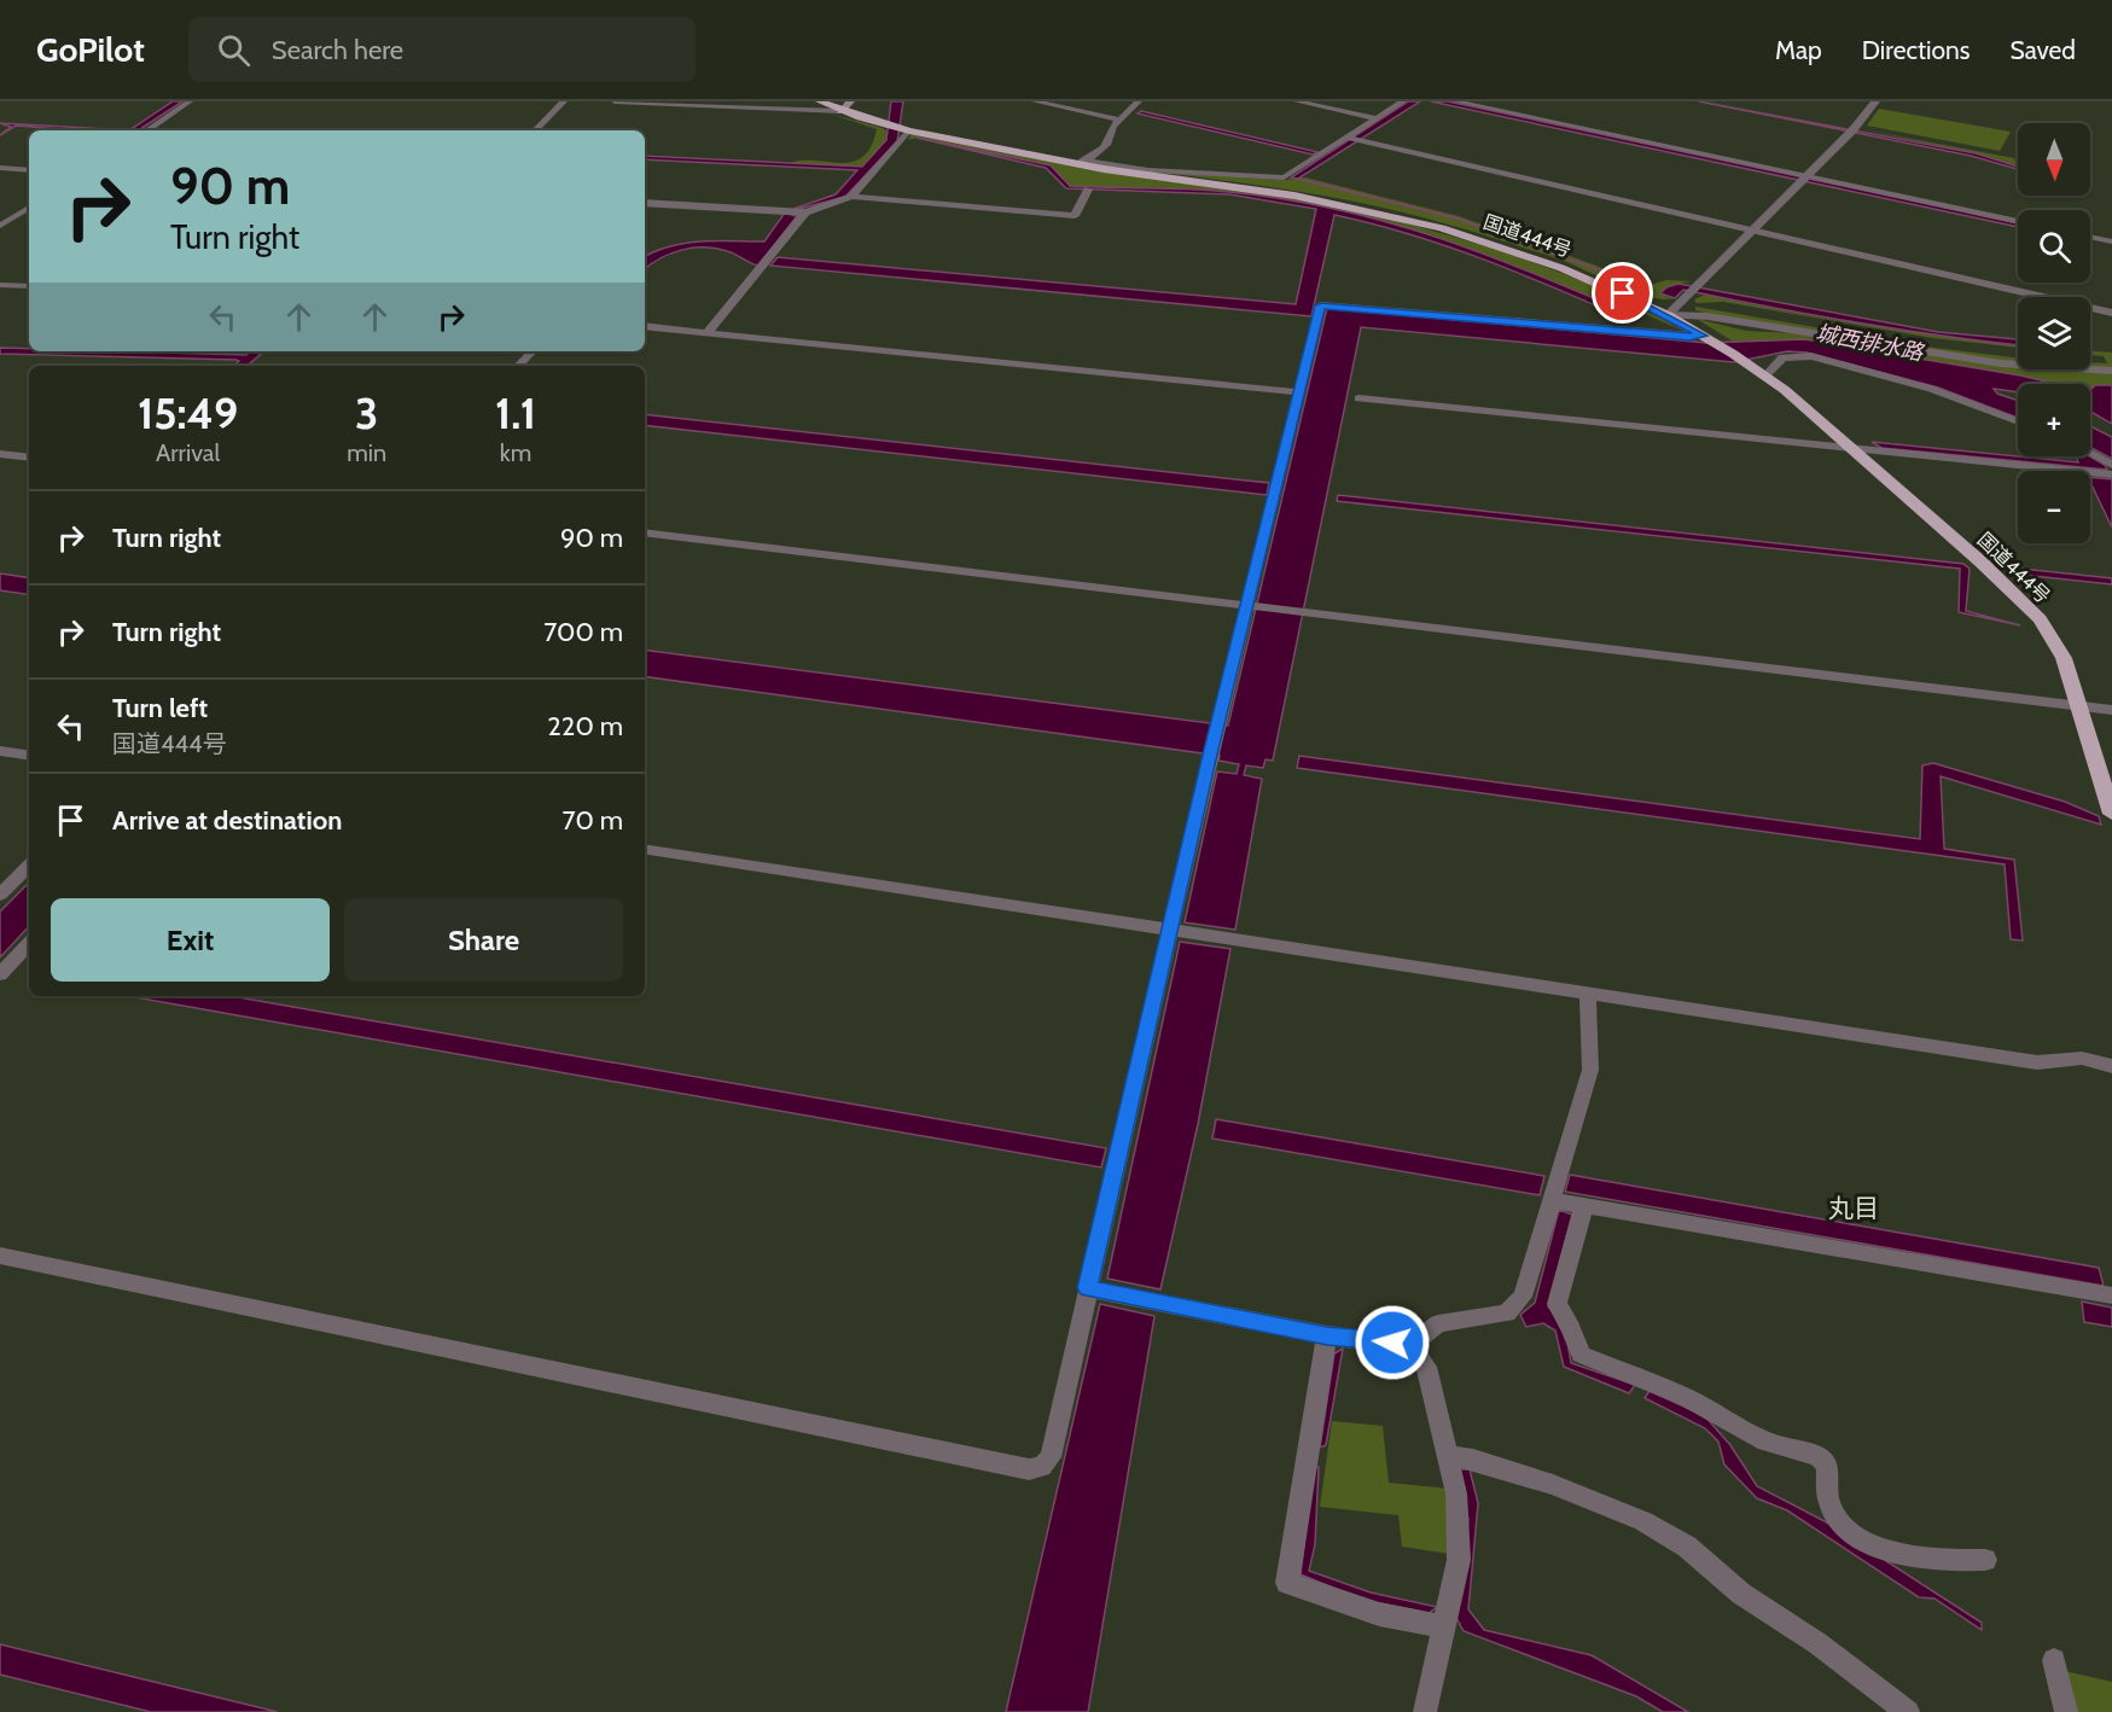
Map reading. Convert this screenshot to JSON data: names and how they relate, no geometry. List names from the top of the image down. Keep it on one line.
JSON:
{"streets":{"highway":["国道444号"]},"districts":["丸目"],"water":["城西排水路"],"north":"bottom","page":{"header":"GoPilot","search":"Search here","nav":["Map","Directions","Saved"],"map_buttons":["+","−"],"turn":["90 m","Turn right"],"eta":["15:49","Arrival","3","min","1.1","km"],"list":[{"name":"Turn right","value":"90 m"},{"name":"Turn right","value":"700 m"},{"name":"Turn left","note":"国道444号","value":"220 m"},{"name":"Arrive at destination","value":"70 m"}],"buttons":["Exit","Share"]}}
